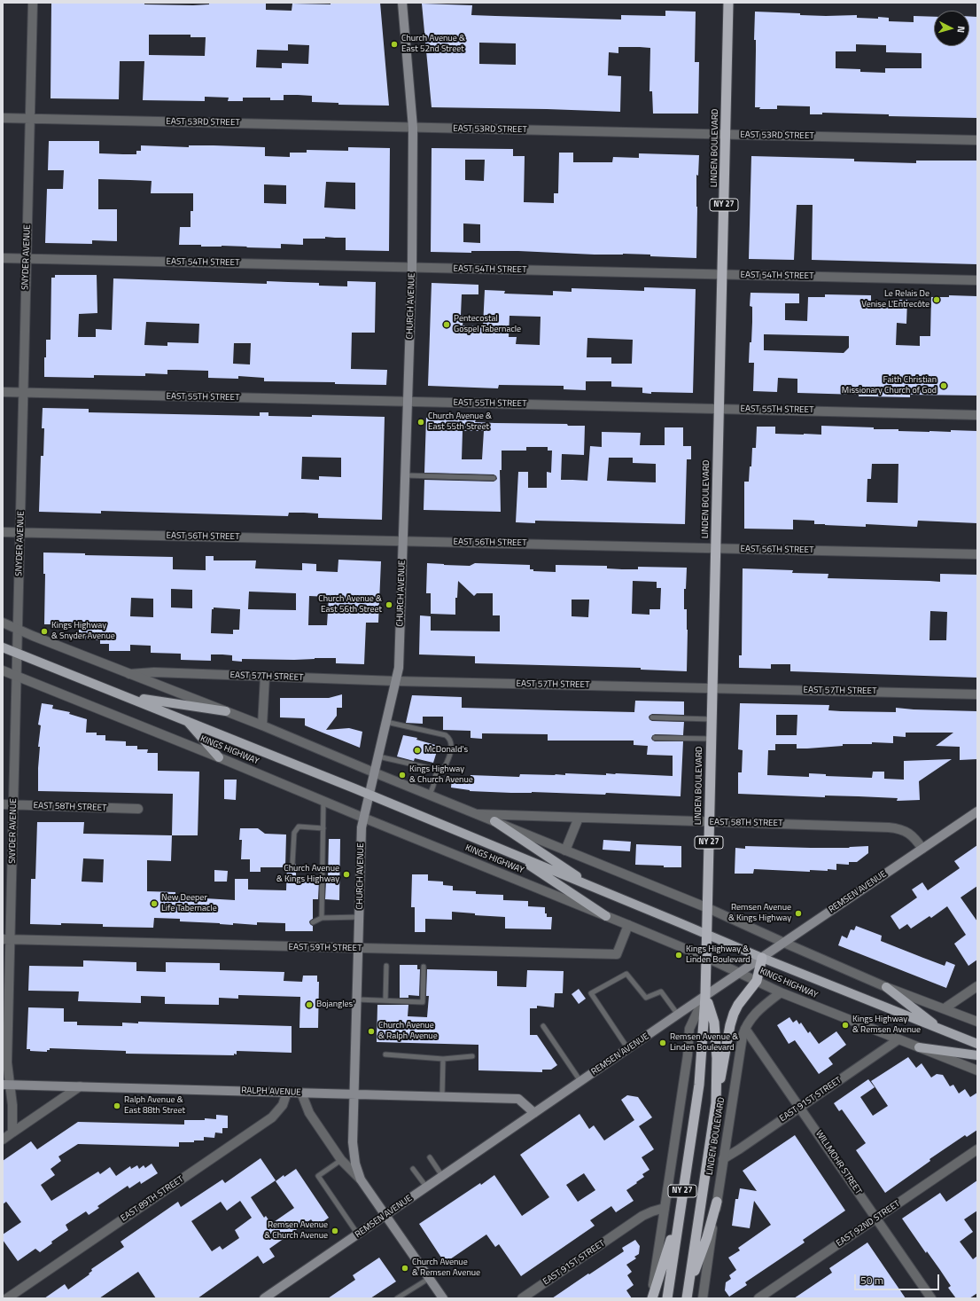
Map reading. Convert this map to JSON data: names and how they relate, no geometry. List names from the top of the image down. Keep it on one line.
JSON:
{"streets":{"highway":["LINDEN BOULEVARD","NY 27"],"main road":["CHURCH AVENUE","KINGS HIGHWAY","REMSEN AVENUE","RALPH AVENUE"],"street":["EAST 53RD STREET","SNYDER AVENUE","EAST 54TH STREET","EAST 55TH STREET","EAST 56TH STREET","EAST 57TH STREET","EAST 58TH STREET","EAST 59TH STREET","EAST 91ST STREET","WILLMOHR STREET","EAST 89TH STREET","EAST 92ND STREET"]},"crossings":[["EAST 53RD STREET","LINDEN BOULEVARD"],["EAST 53RD STREET","SNYDER AVENUE"],["EAST 53RD STREET","CHURCH AVENUE"],["LINDEN BOULEVARD","EAST 54TH STREET"],["LINDEN BOULEVARD","EAST 55TH STREET"],["LINDEN BOULEVARD","EAST 56TH STREET"],["LINDEN BOULEVARD","EAST 57TH STREET"],["LINDEN BOULEVARD","KINGS HIGHWAY"],["LINDEN BOULEVARD","EAST 58TH STREET"],["LINDEN BOULEVARD","REMSEN AVENUE"],["LINDEN BOULEVARD","EAST 91ST STREET"],["LINDEN BOULEVARD","WILLMOHR STREET"],["SNYDER AVENUE","EAST 54TH STREET"],["SNYDER AVENUE","EAST 55TH STREET"],["SNYDER AVENUE","EAST 56TH STREET"],["SNYDER AVENUE","KINGS HIGHWAY"],["SNYDER AVENUE","EAST 58TH STREET"],["SNYDER AVENUE","EAST 59TH STREET"],["SNYDER AVENUE","RALPH AVENUE"],["EAST 54TH STREET","CHURCH AVENUE"],["CHURCH AVENUE","EAST 55TH STREET"],["CHURCH AVENUE","EAST 56TH STREET"],["CHURCH AVENUE","EAST 57TH STREET"],["CHURCH AVENUE","KINGS HIGHWAY"],["CHURCH AVENUE","REMSEN AVENUE"],["CHURCH AVENUE","EAST 59TH STREET"],["CHURCH AVENUE","RALPH AVENUE"],["KINGS HIGHWAY","REMSEN AVENUE"],["KINGS HIGHWAY","EAST 59TH STREET"],["KINGS HIGHWAY","EAST 91ST STREET"],["EAST 58TH STREET","REMSEN AVENUE"],["REMSEN AVENUE","RALPH AVENUE"],["RALPH AVENUE","EAST 89TH STREET"],["EAST 91ST STREET","WILLMOHR STREET"],["WILLMOHR STREET","EAST 92ND STREET"]],"places":["Church Avenue & East 52nd Street","Le Relais De Venise L'Entrecôte","Pentecostal Gospel Tabernacle","Faith Christian Missionary Church of God","Church Avenue & East 55th Street","Church Avenue & East 56th Street","Kings Highway & Snyder Avenue","McDonald's","Kings Highway & Church Avenue","Church Avenue & Kings Highway","New Deeper Life Tabernacle","Remsen Avenue & Kings Highway","Kings Highway & Linden Boulevard","Bojangles'","Kings Highway & Remsen Avenue","Church Avenue & Ralph Avenue","Remsen Avenue & Linden Boulevard","Ralph Avenue & East 88th Street","Remsen Avenue & Church Avenue","Church Avenue & Remsen Avenue"],"scale_bar":"50 m","north":"right"}
